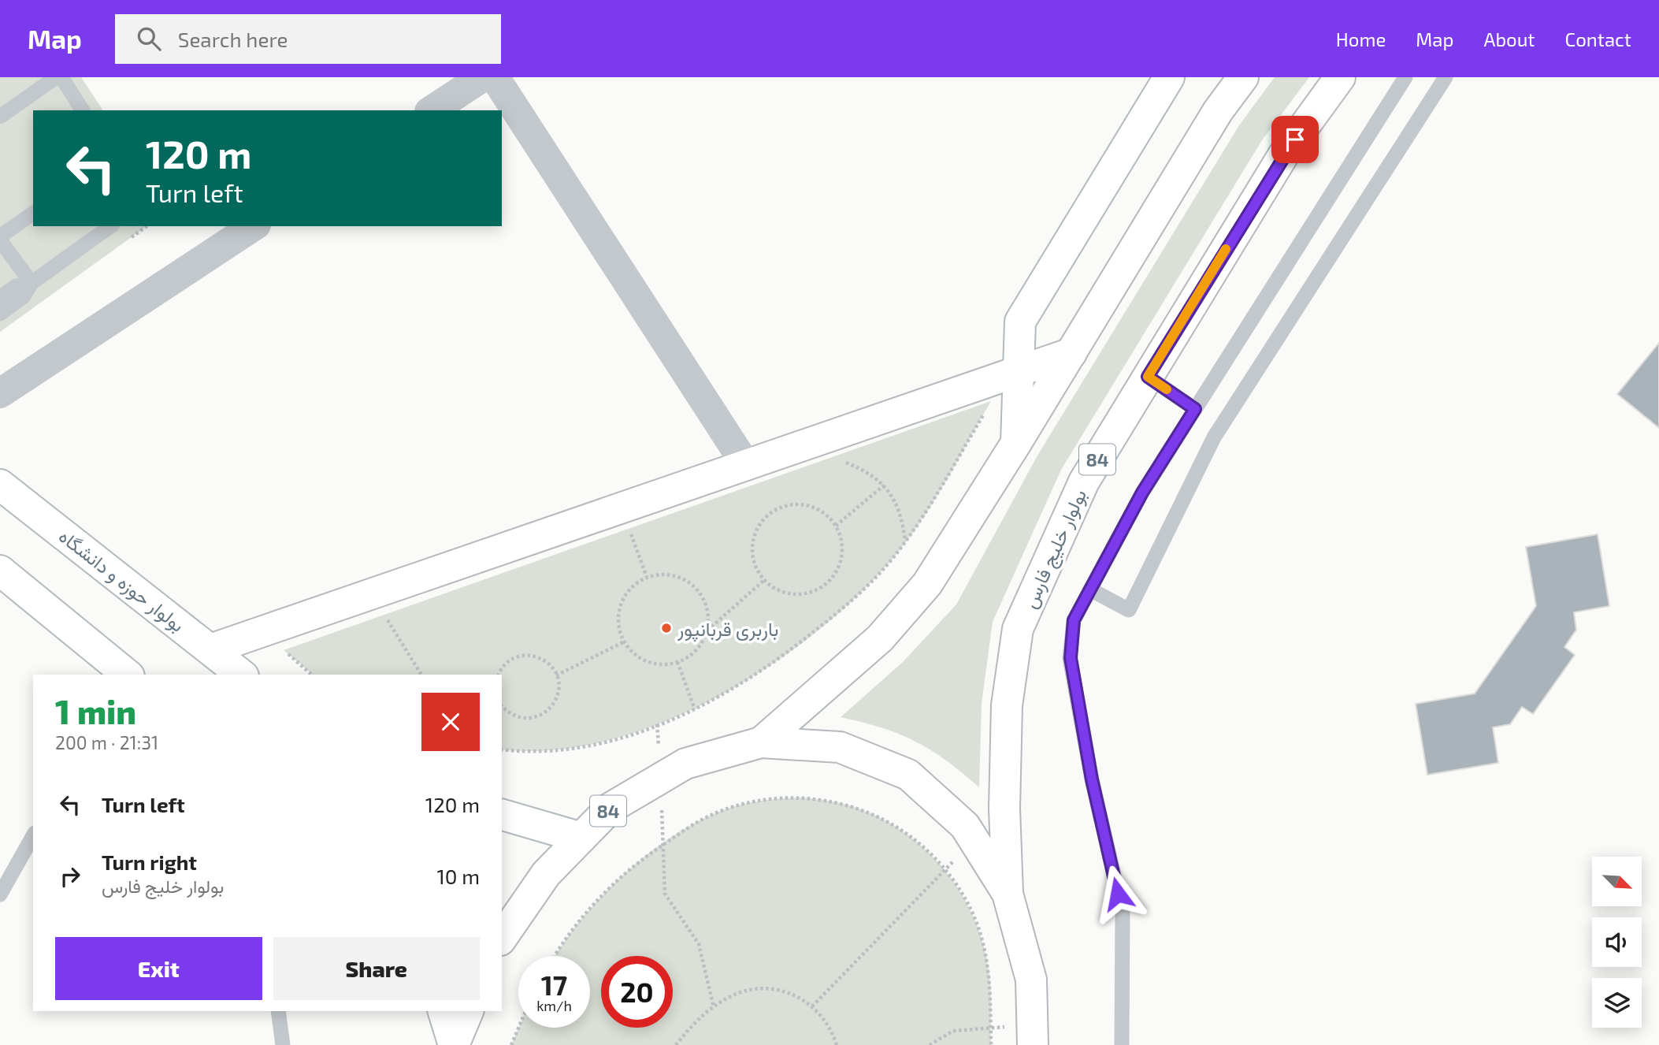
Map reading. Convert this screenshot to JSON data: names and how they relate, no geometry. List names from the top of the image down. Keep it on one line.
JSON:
{"streets":{"main road":["84","بولوار خلیج فارس","بولوار حوزه و دانشگاه"]},"crossings":[["84","بولوار خلیج فارس"]],"places":["باربری قربانپور"],"north":"bottom right","page":{"header":"Map","search":"Search here","nav":["Home","Map","About","Contact"],"turn":["120 m","Turn left"],"heading":["1 min","200 m · 21:31"],"list":[{"name":"Turn left","value":"120 m"},{"name":"Turn right","note":"بولوار خلیج فارس","value":"10 m"}],"buttons":["Exit","Share"],"speed":"17 km/h","limit":"20"}}
